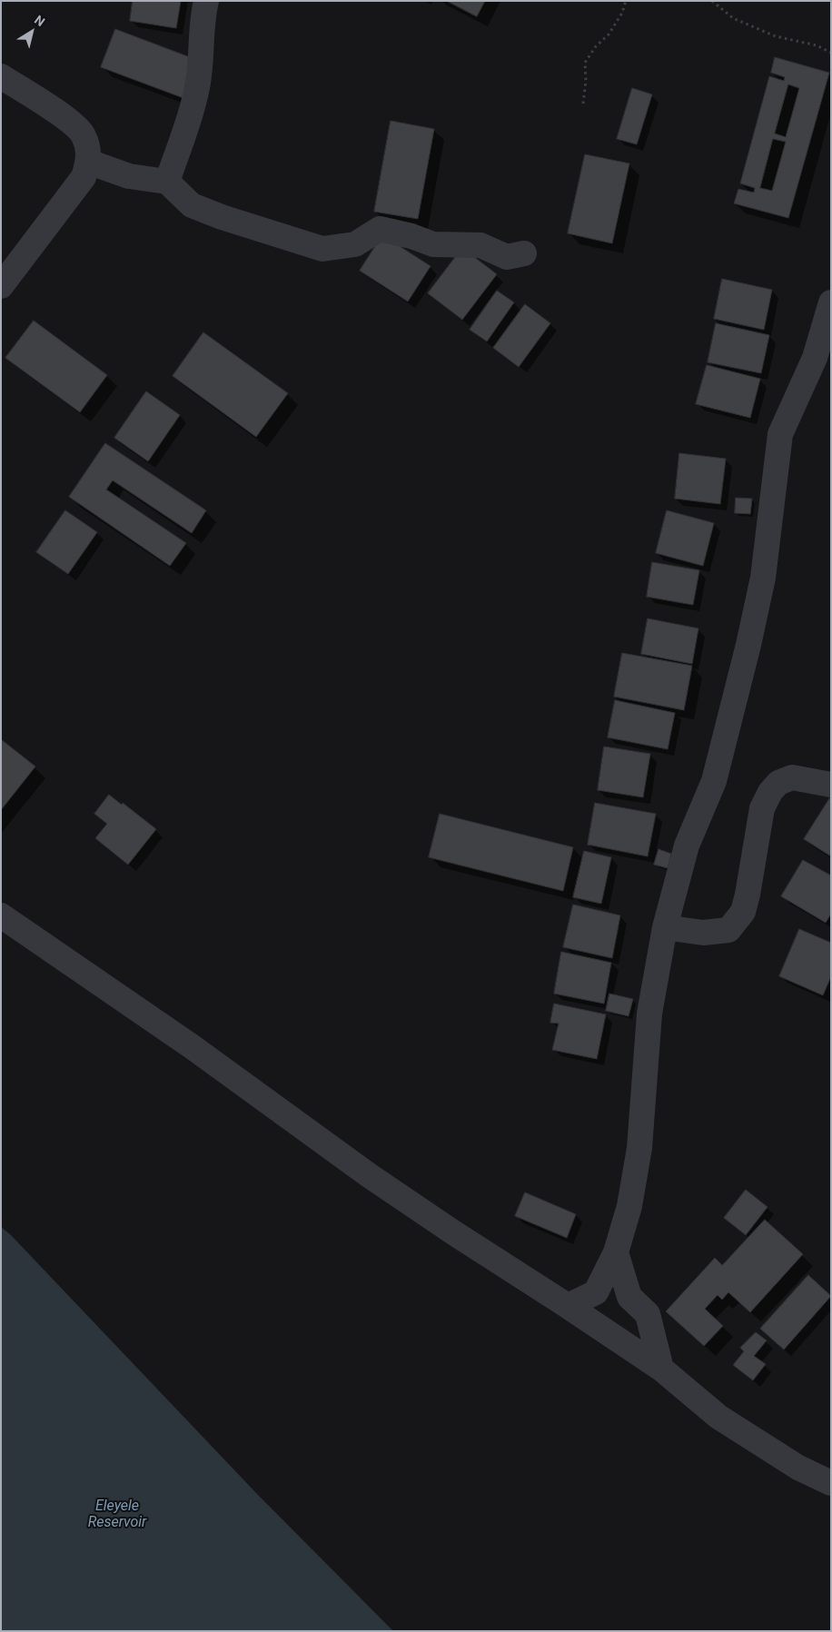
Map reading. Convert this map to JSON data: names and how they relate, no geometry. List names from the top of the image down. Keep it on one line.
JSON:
{"water":["Eleyele Reservoir"],"north":"top right"}
